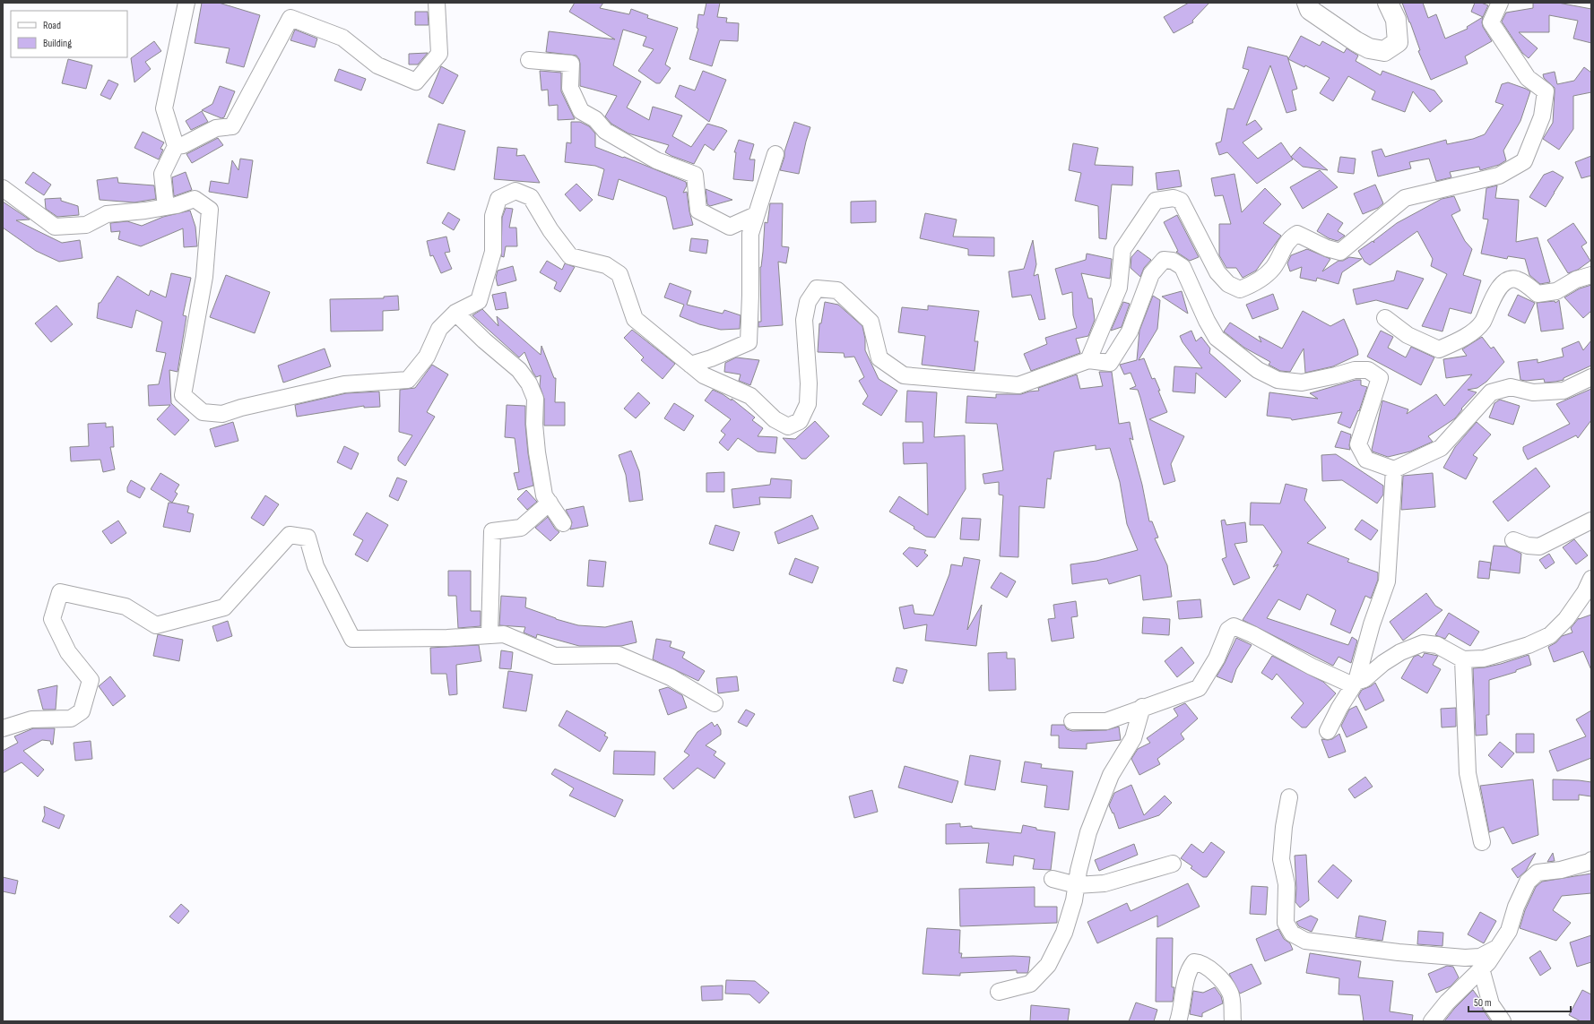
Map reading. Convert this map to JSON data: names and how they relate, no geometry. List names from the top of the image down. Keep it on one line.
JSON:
{"legend":["Road","Building"],"scale_bar":"50 m"}
